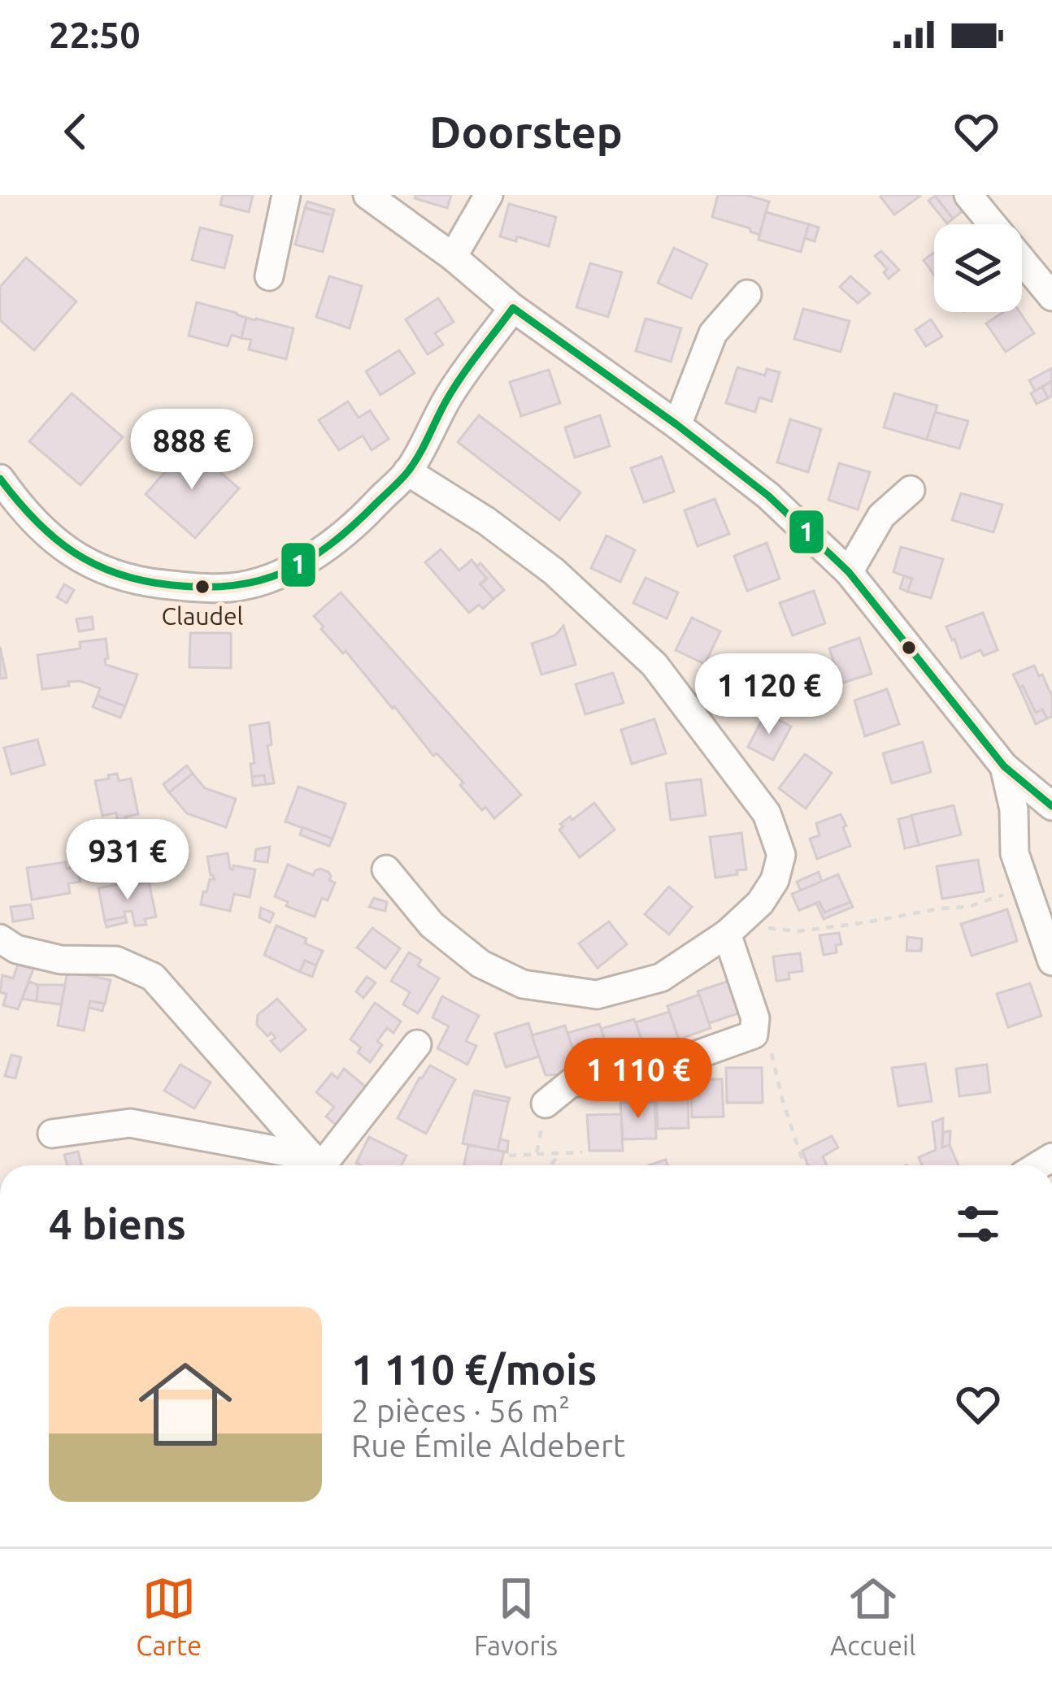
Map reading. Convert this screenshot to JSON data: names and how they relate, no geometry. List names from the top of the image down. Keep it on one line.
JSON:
{"places":["Claudel"],"lines":["transit line 1"],"page":{"status":"22:50","header":"Doorstep","price":["888 €","1 120 €","931 €","1 110 €"],"heading":"4 biens","list":[{"name":"1 110 €/mois","note":"2 pièces · 56 m² · Rue Émile Aldebert"}],"tabs":["Carte","Favoris","Accueil"]}}
